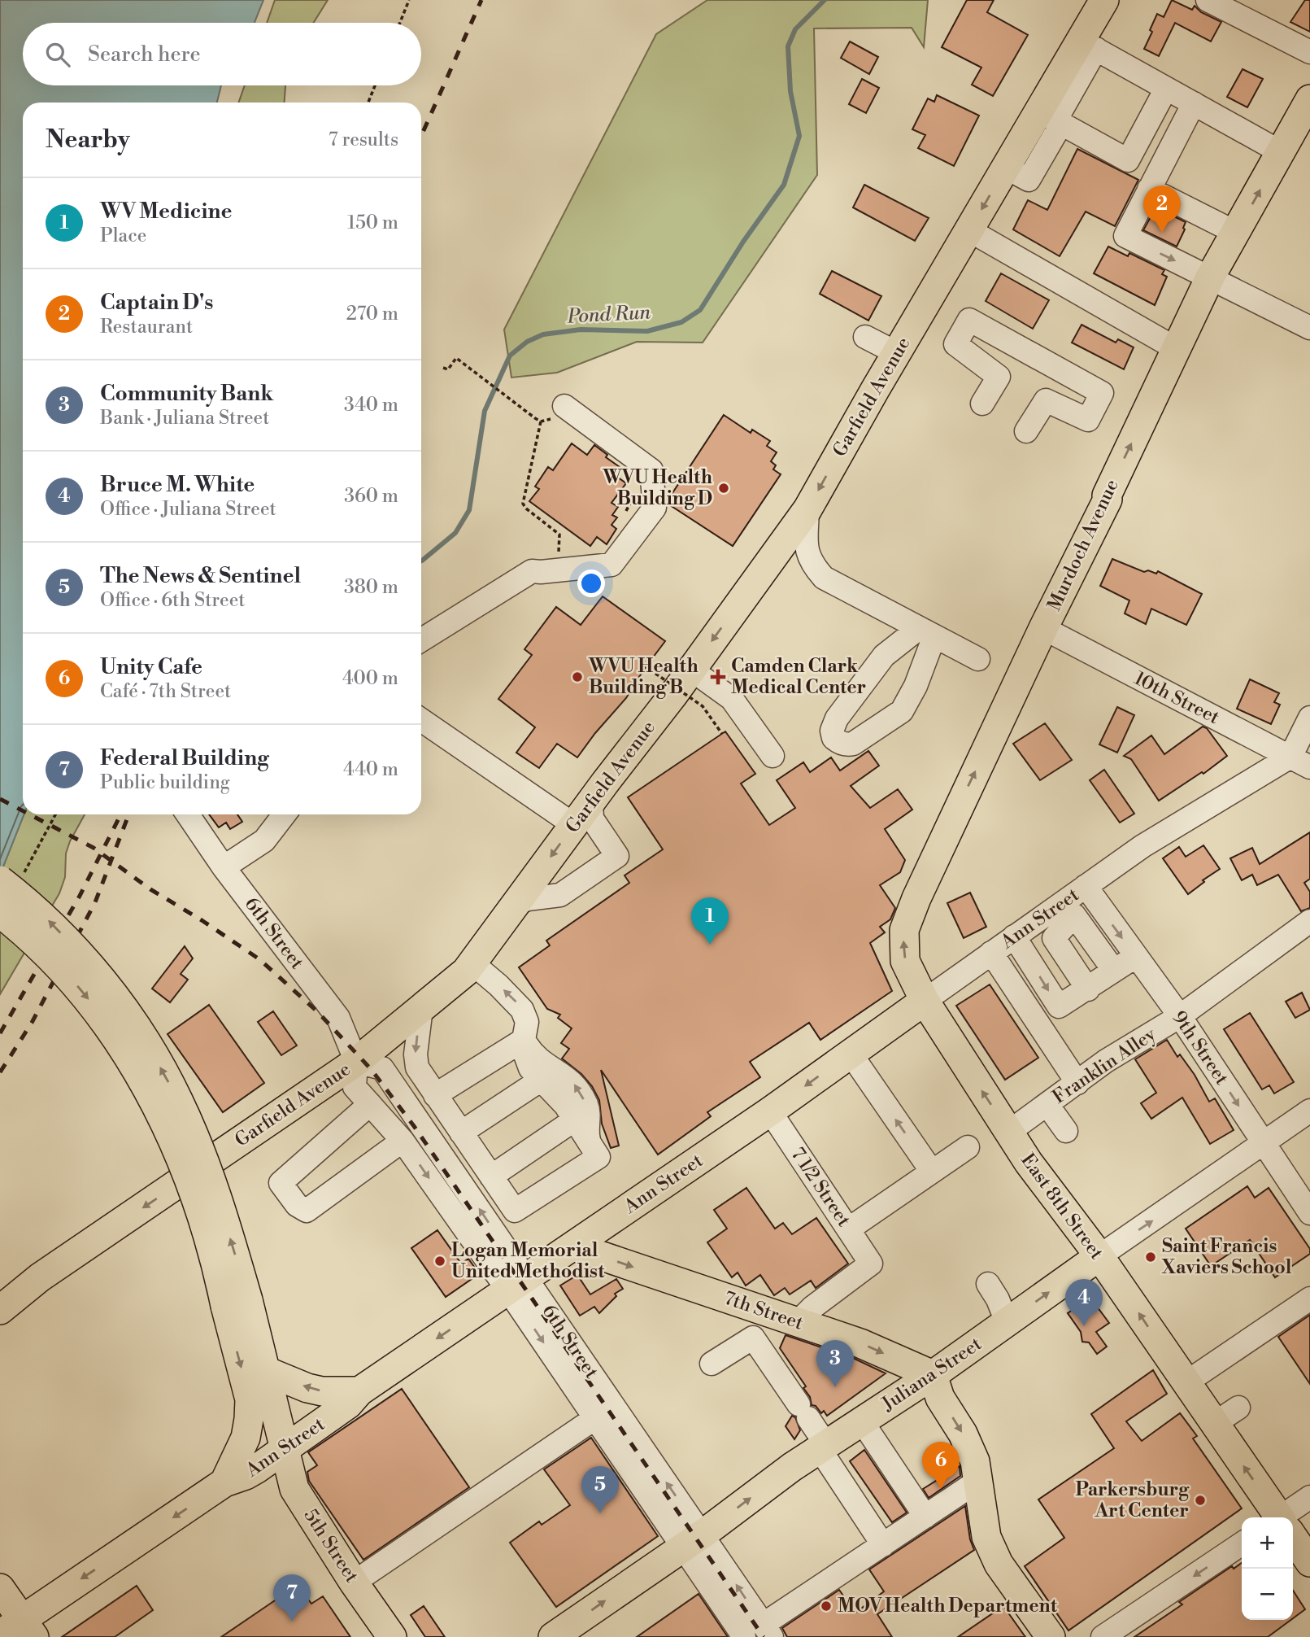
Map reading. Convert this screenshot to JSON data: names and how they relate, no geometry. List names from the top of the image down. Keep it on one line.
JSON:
{"streets":{"main road":["Garfield Avenue","Murdoch Avenue","Ann Street","East 8th Street","7th Street","Juliana Street","5th Street"],"street":["10th Street","6th Street","9th Street","Franklin Alley","7 1/2 Street"]},"crossings":[["Garfield Avenue","6th Street"],["Murdoch Avenue","10th Street"],["Murdoch Avenue","Ann Street"],["Murdoch Avenue","East 8th Street"],["10th Street","Ann Street"],["Ann Street","6th Street"],["Ann Street","9th Street"],["Ann Street","7 1/2 Street"],["Ann Street","East 8th Street"],["Ann Street","7th Street"],["Ann Street","5th Street"],["6th Street","Juliana Street"],["9th Street","Franklin Alley"],["9th Street","Juliana Street"],["Franklin Alley","East 8th Street"],["7 1/2 Street","7th Street"],["East 8th Street","Juliana Street"],["7th Street","Juliana Street"]],"one_way":["Garfield Avenue","Murdoch Avenue","7th Street"],"water":["Pond Run"],"places":{"other":["WVU Health Building D","WVU Health Building B","Saint Francis Xaviers School","Logan Memorial United Methodist","Parkersburg Art Center","MOV Health Department"],"health":["Camden Clark Medical Center"]},"page":{"search":"Search here","heading":["Nearby","7 results"],"list":[{"mark":"1","name":"WV Medicine","note":"Place","value":"150 m"},{"mark":"2","name":"Captain D's","note":"Restaurant","value":"270 m"},{"mark":"3","name":"Community Bank","note":"Bank · Juliana Street","value":"340 m"},{"mark":"4","name":"Bruce M. White","note":"Office · Juliana Street","value":"360 m"},{"mark":"5","name":"The News & Sentinel","note":"Office · 6th Street","value":"380 m"},{"mark":"6","name":"Unity Cafe","note":"Café · 7th Street","value":"400 m"},{"mark":"7","name":"Federal Building","note":"Public building","value":"440 m"}],"pins":["2","1","4","3","6","5","7"],"map_buttons":["+","−"]}}
